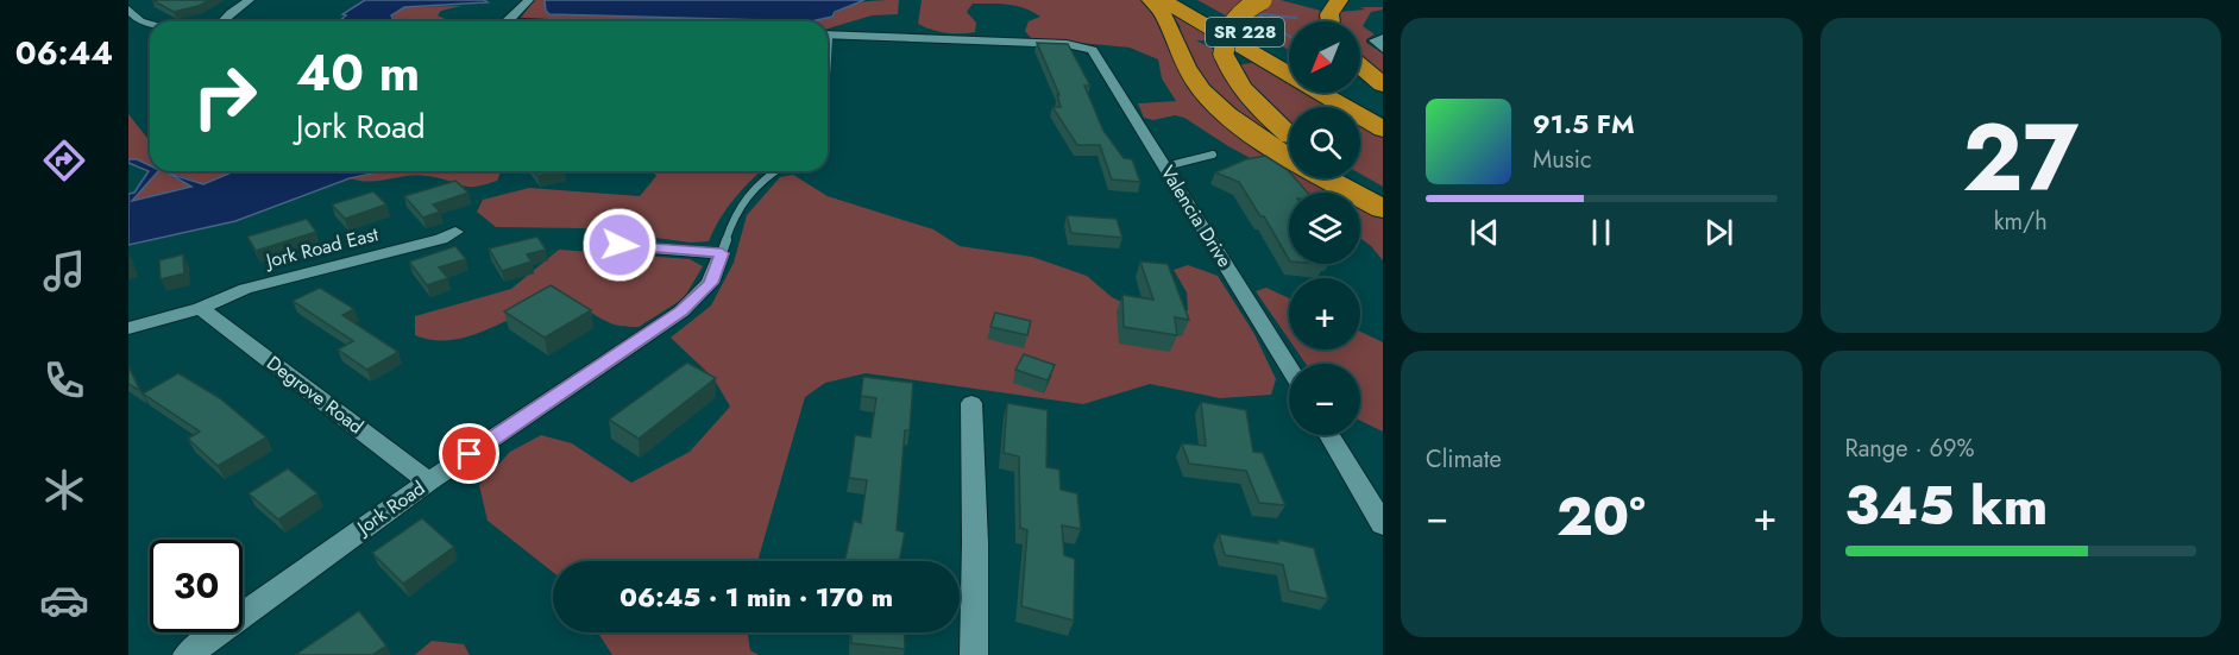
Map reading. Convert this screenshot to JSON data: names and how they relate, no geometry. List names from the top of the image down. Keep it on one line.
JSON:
{"streets":{"highway":["SR 228"],"street":["Valencia Drive","Jork Road East","Degrove Road","Jork Road"]},"crossings":[["Jork Road East","Degrove Road"],["Degrove Road","Jork Road"]],"north":"bottom left","page":{"tabs":"06:44","tile":[["27","km/h"],"Climate",["Range · 69%","345 km"]],"map_buttons":["+","−"],"turn":["40 m","Jork Road"],"song":["91.5 FM","Music"],"heat":["−","20°","+"],"limit":"30","trip":"06:45 · 1 min · 170 m"}}
